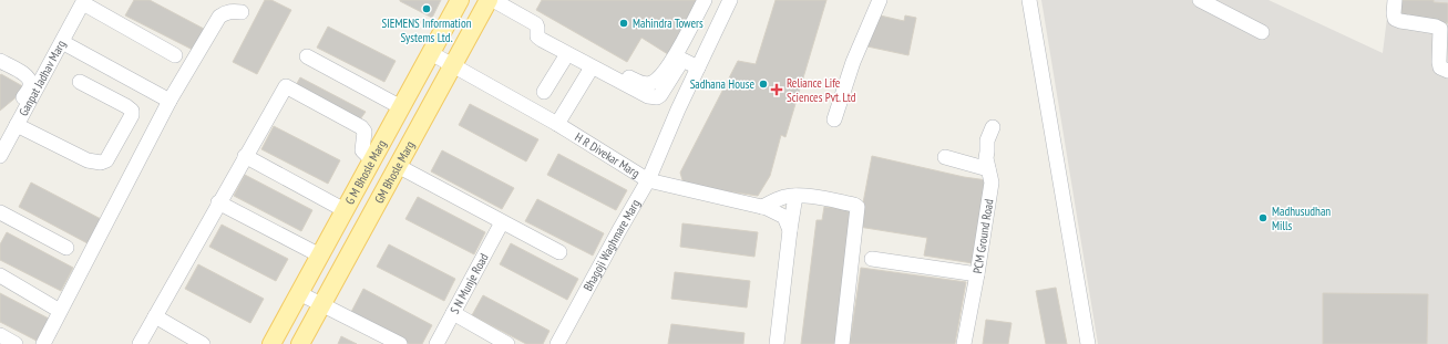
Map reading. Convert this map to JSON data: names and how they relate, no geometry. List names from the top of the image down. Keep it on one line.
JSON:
{"streets":{"main road":["G M Bhosle Marg","GM Bhosle Marg"],"street":["Ganpat Jadhav Marg","H R Divekar Marg","PCM Ground Road","Bhagoji Waghmare Marg","S N Munje Road"]},"crossings":[["H R Divekar Marg","G M Bhosle Marg"],["H R Divekar Marg","GM Bhosle Marg"],["H R Divekar Marg","Bhagoji Waghmare Marg"]],"places":{"other":["SIEMENS Information Systems Ltd.","Mahindra Towers","Sadhana House","Madhusudhan Mills"],"health":["Reliance Life Sciences Pvt. Ltd"]}}
